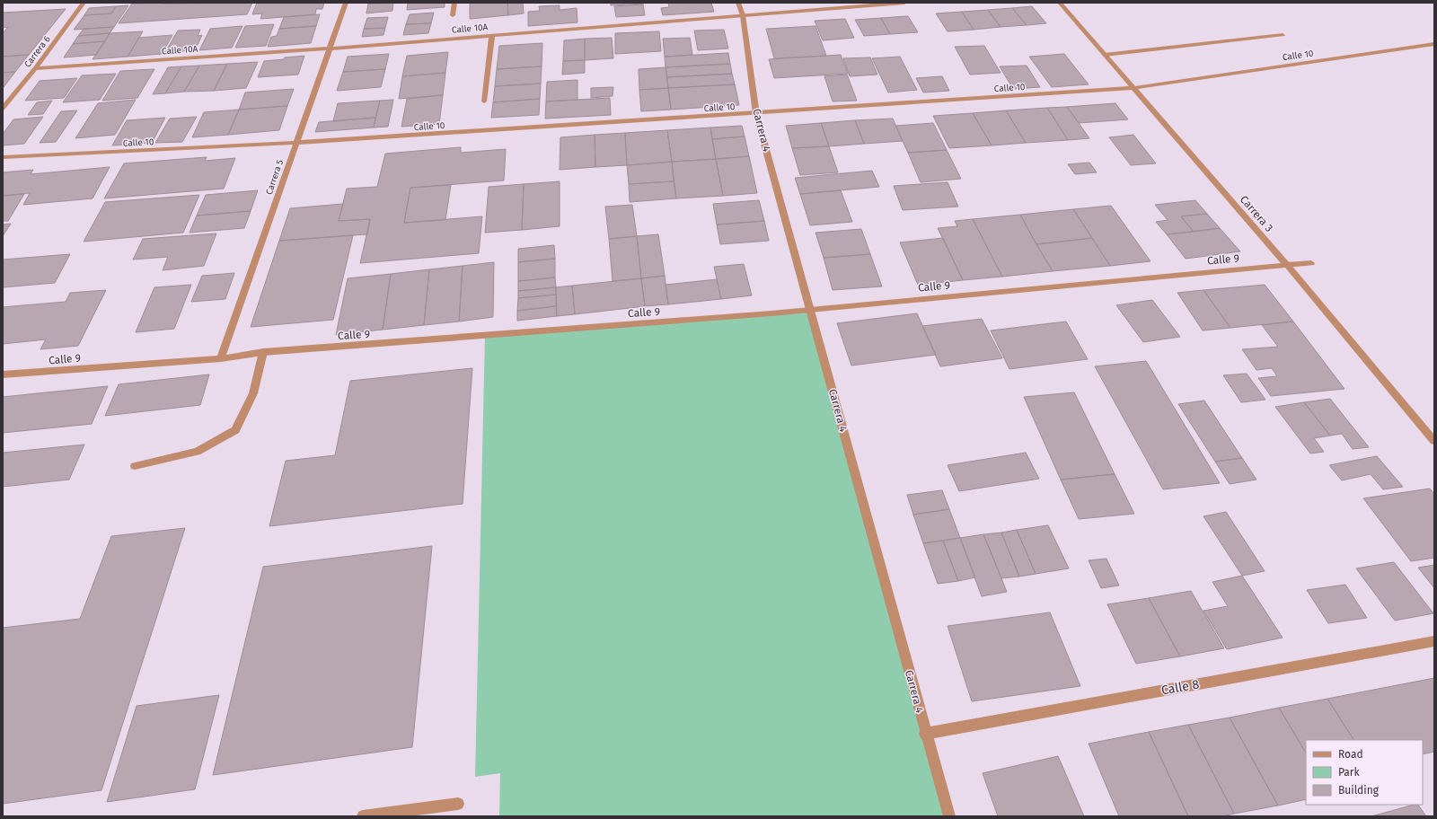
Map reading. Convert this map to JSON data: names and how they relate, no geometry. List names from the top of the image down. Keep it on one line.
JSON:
{"streets":{"street":["Calle 10A","Carrera 6","Calle 10","Carrera 4","Carrera 5","Carrera 3","Calle 9","Calle 8"]},"crossings":[["Calle 10A","Carrera 6"],["Calle 10A","Carrera 4"],["Calle 10A","Carrera 5"],["Calle 10","Carrera 4"],["Calle 10","Carrera 5"],["Calle 10","Carrera 3"],["Carrera 4","Calle 9"],["Carrera 4","Calle 8"],["Carrera 5","Calle 9"],["Carrera 3","Calle 9"]],"legend":["Road","Park","Building"]}
